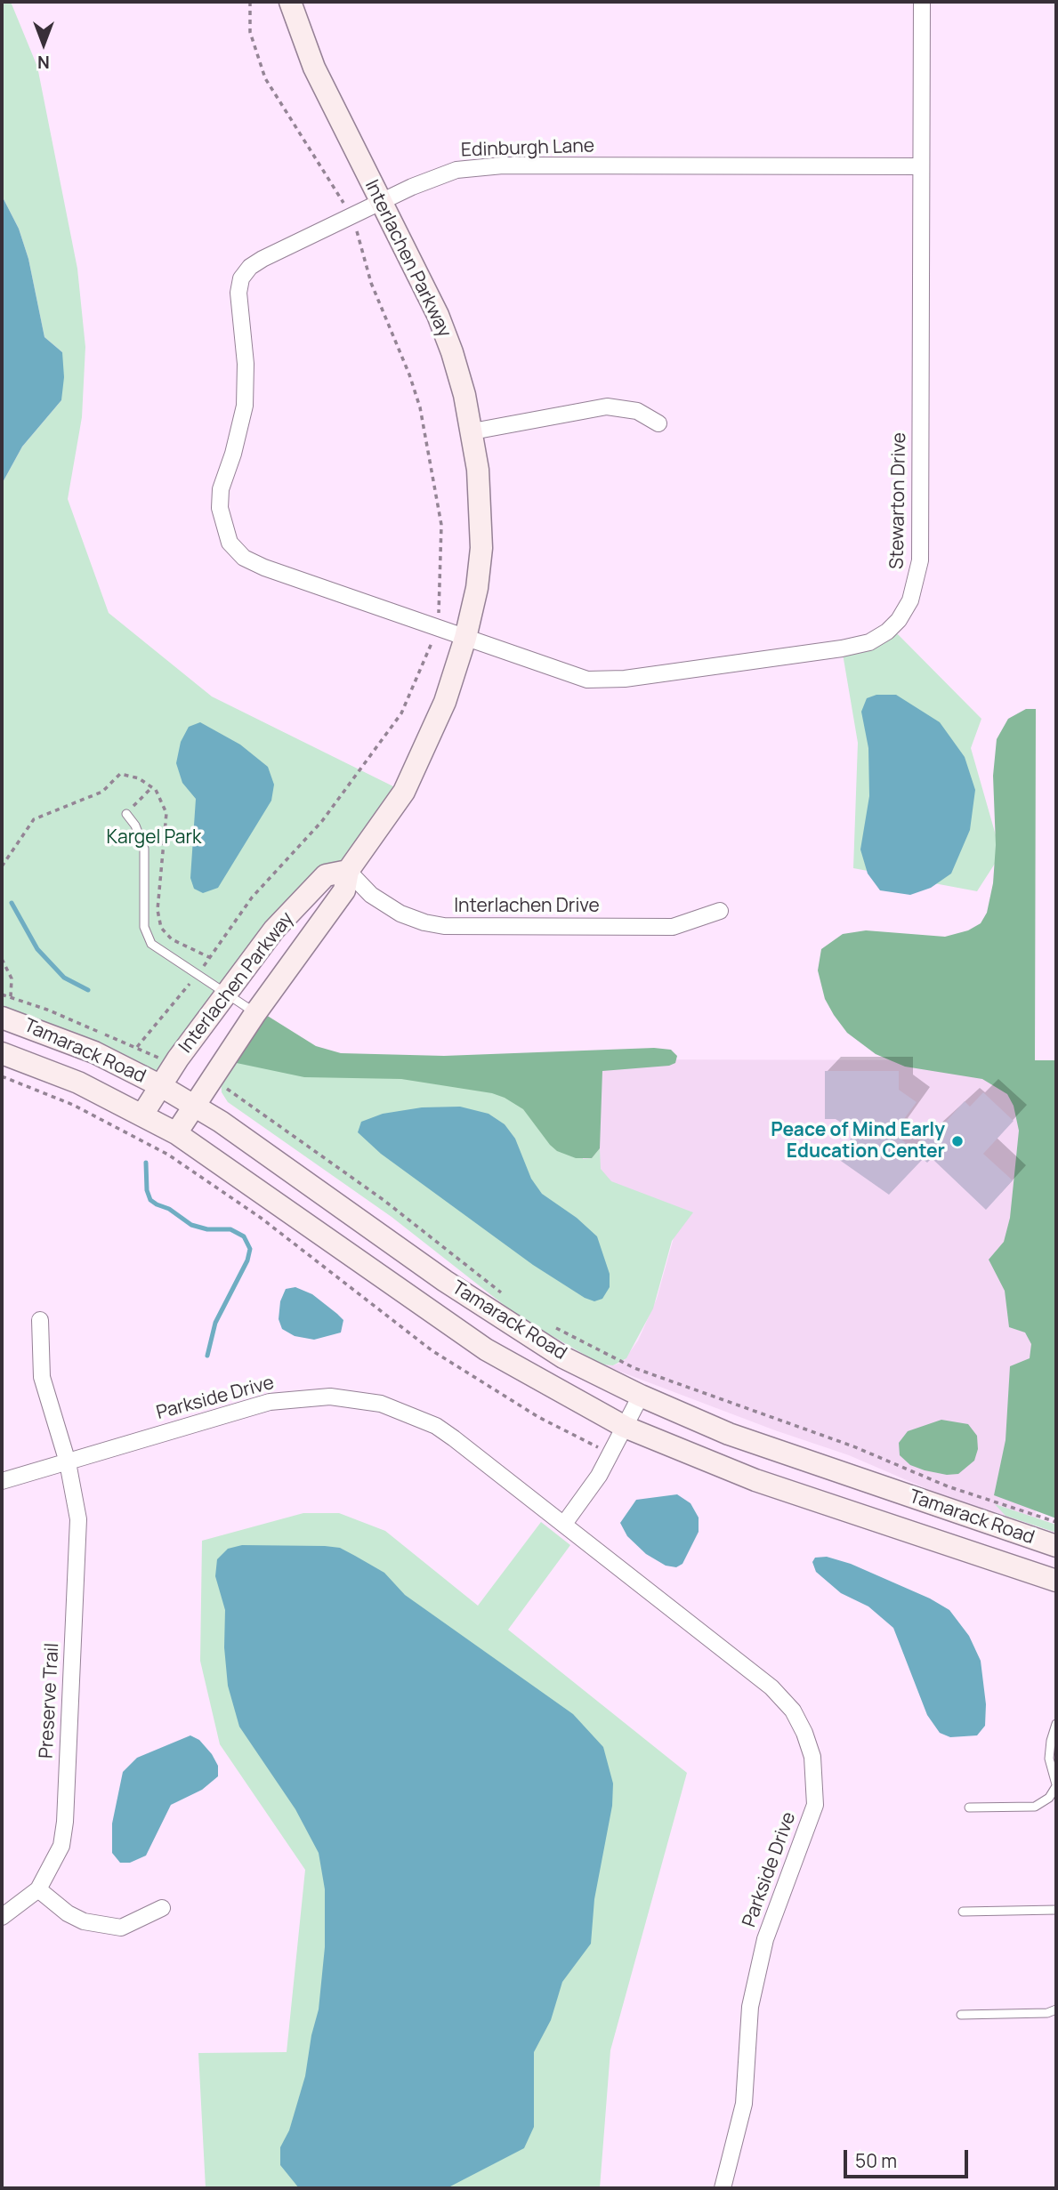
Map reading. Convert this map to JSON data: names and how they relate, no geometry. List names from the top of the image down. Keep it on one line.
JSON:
{"streets":{"street":["Edinburgh Lane","Interlachen Parkway","Stewarton Drive","Interlachen Drive","Tamarack Road","Parkside Drive","Preserve Trail"]},"crossings":[["Edinburgh Lane","Interlachen Parkway"],["Edinburgh Lane","Stewarton Drive"],["Interlachen Parkway","Stewarton Drive"],["Interlachen Parkway","Interlachen Drive"],["Interlachen Parkway","Tamarack Road"],["Parkside Drive","Preserve Trail"]],"parks":["Kargel Park"],"places":["Peace of Mind Early Education Center"],"scale_bar":"50 m","north":"bottom"}
